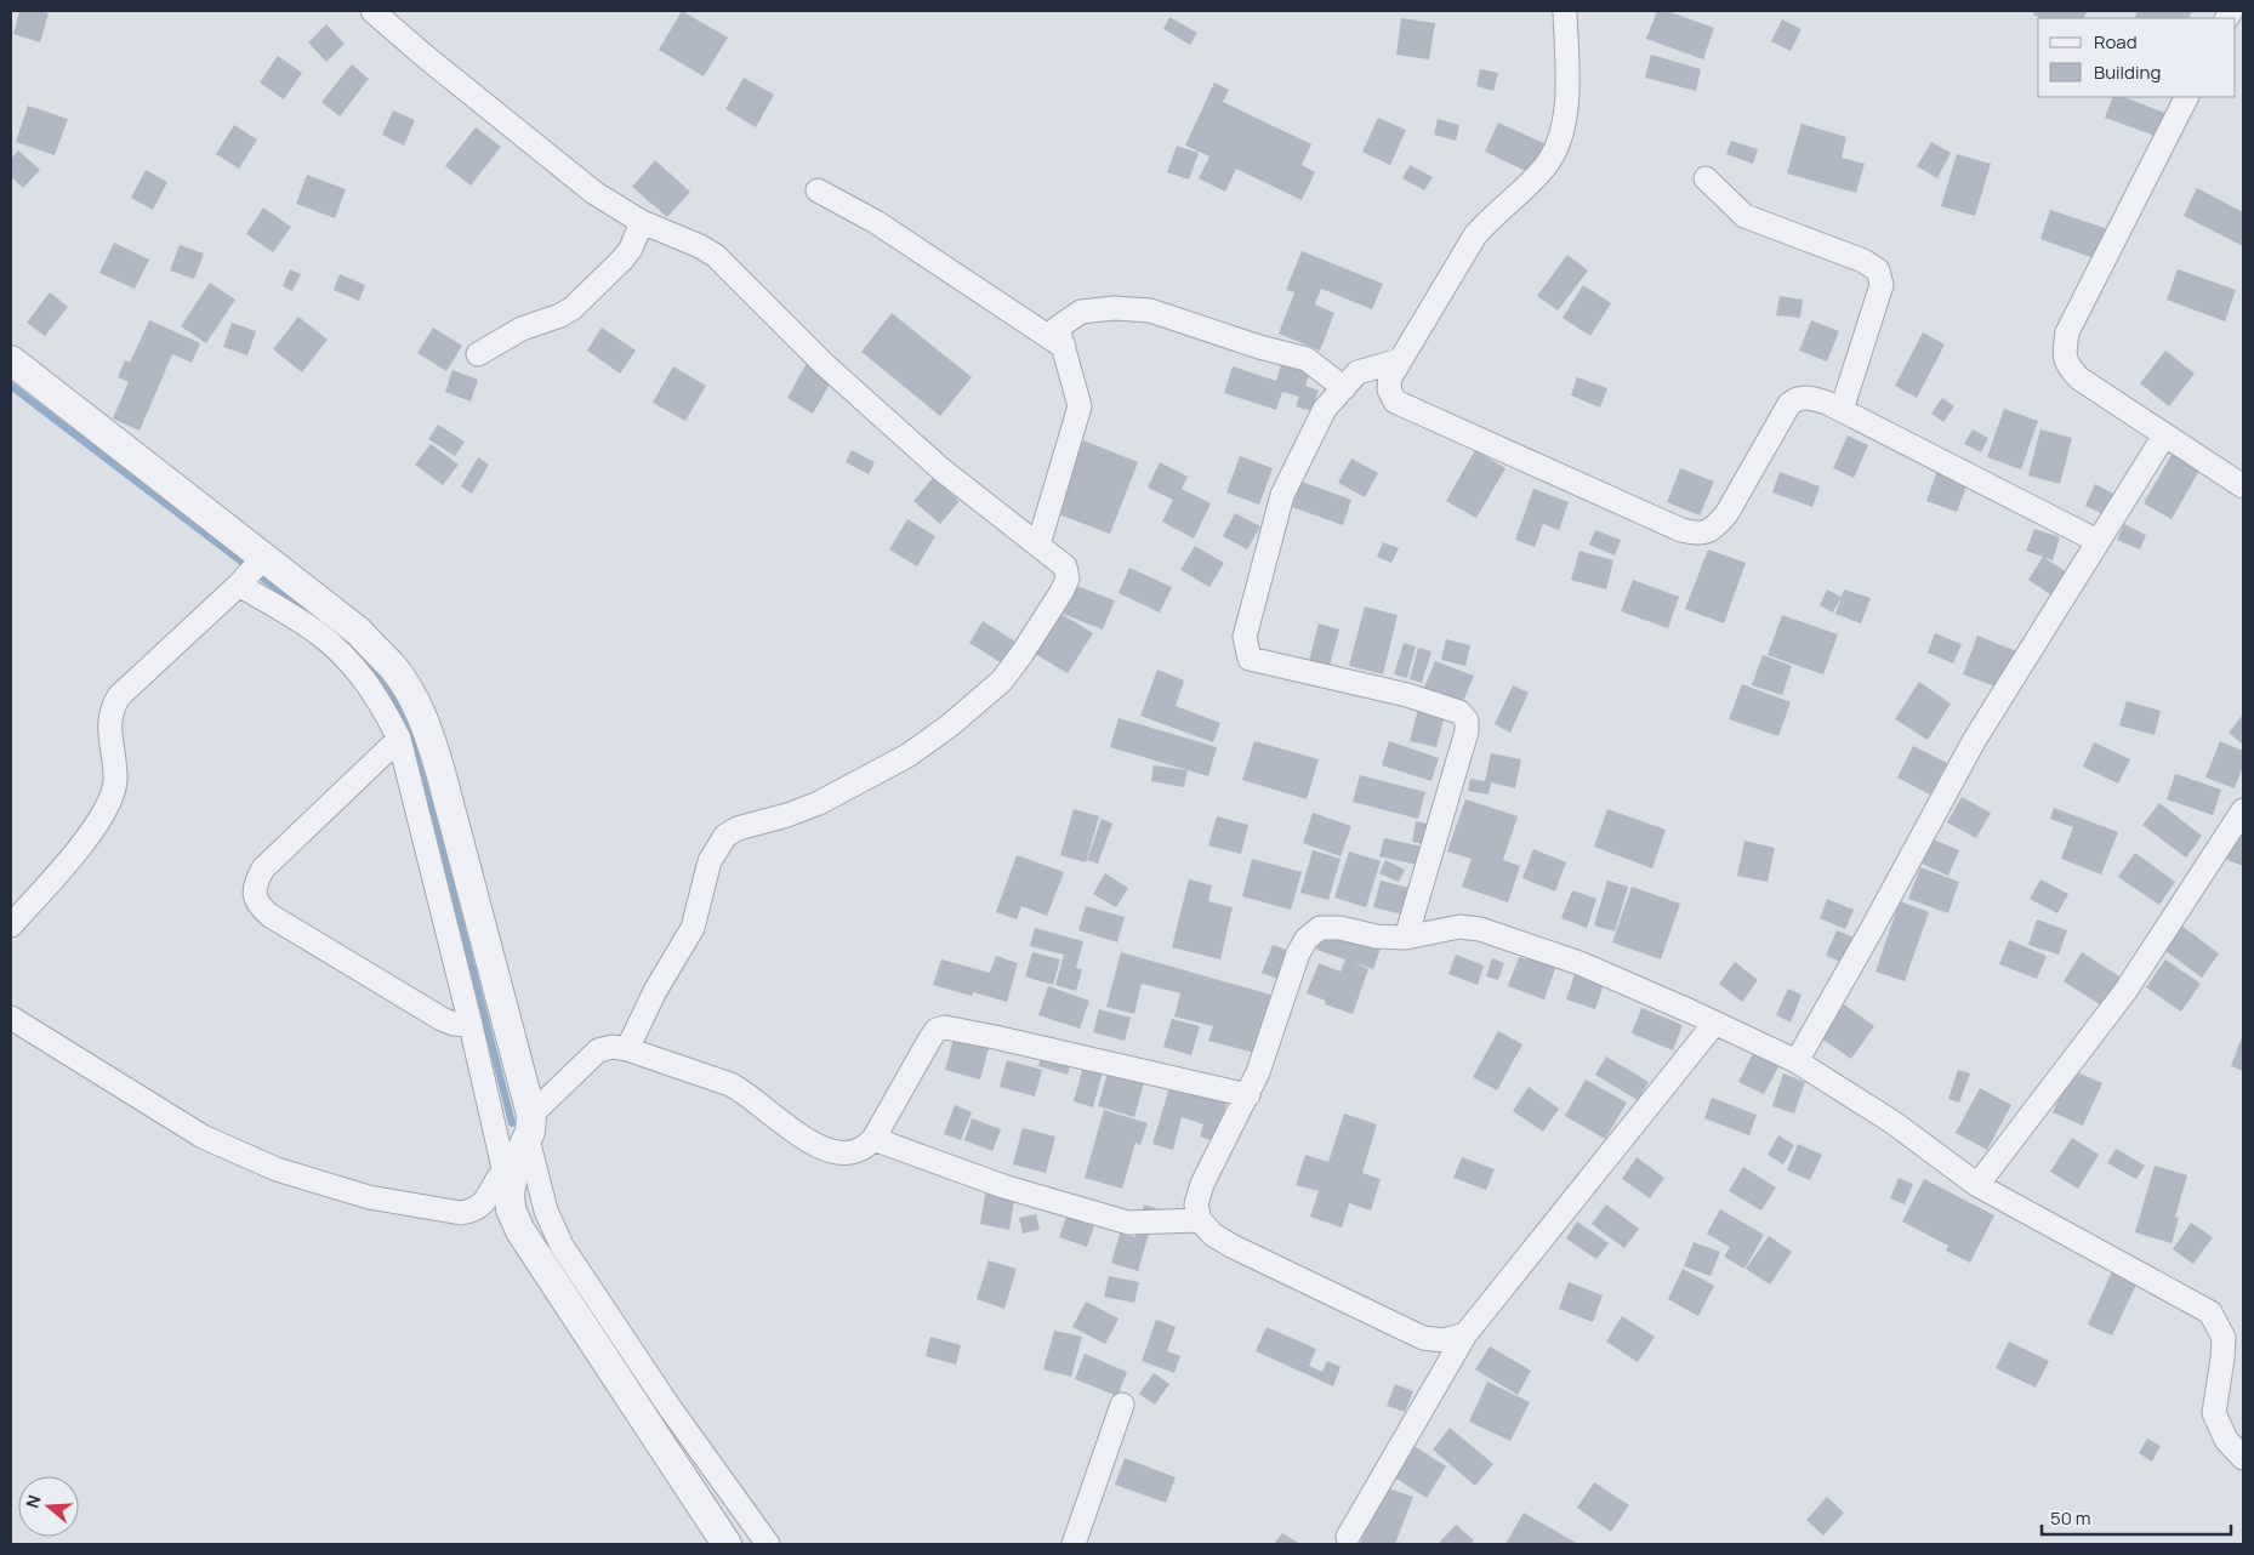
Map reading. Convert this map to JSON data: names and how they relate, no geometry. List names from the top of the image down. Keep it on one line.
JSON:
{"legend":["Road","Building"],"scale_bar":"50 m","north":"left"}
